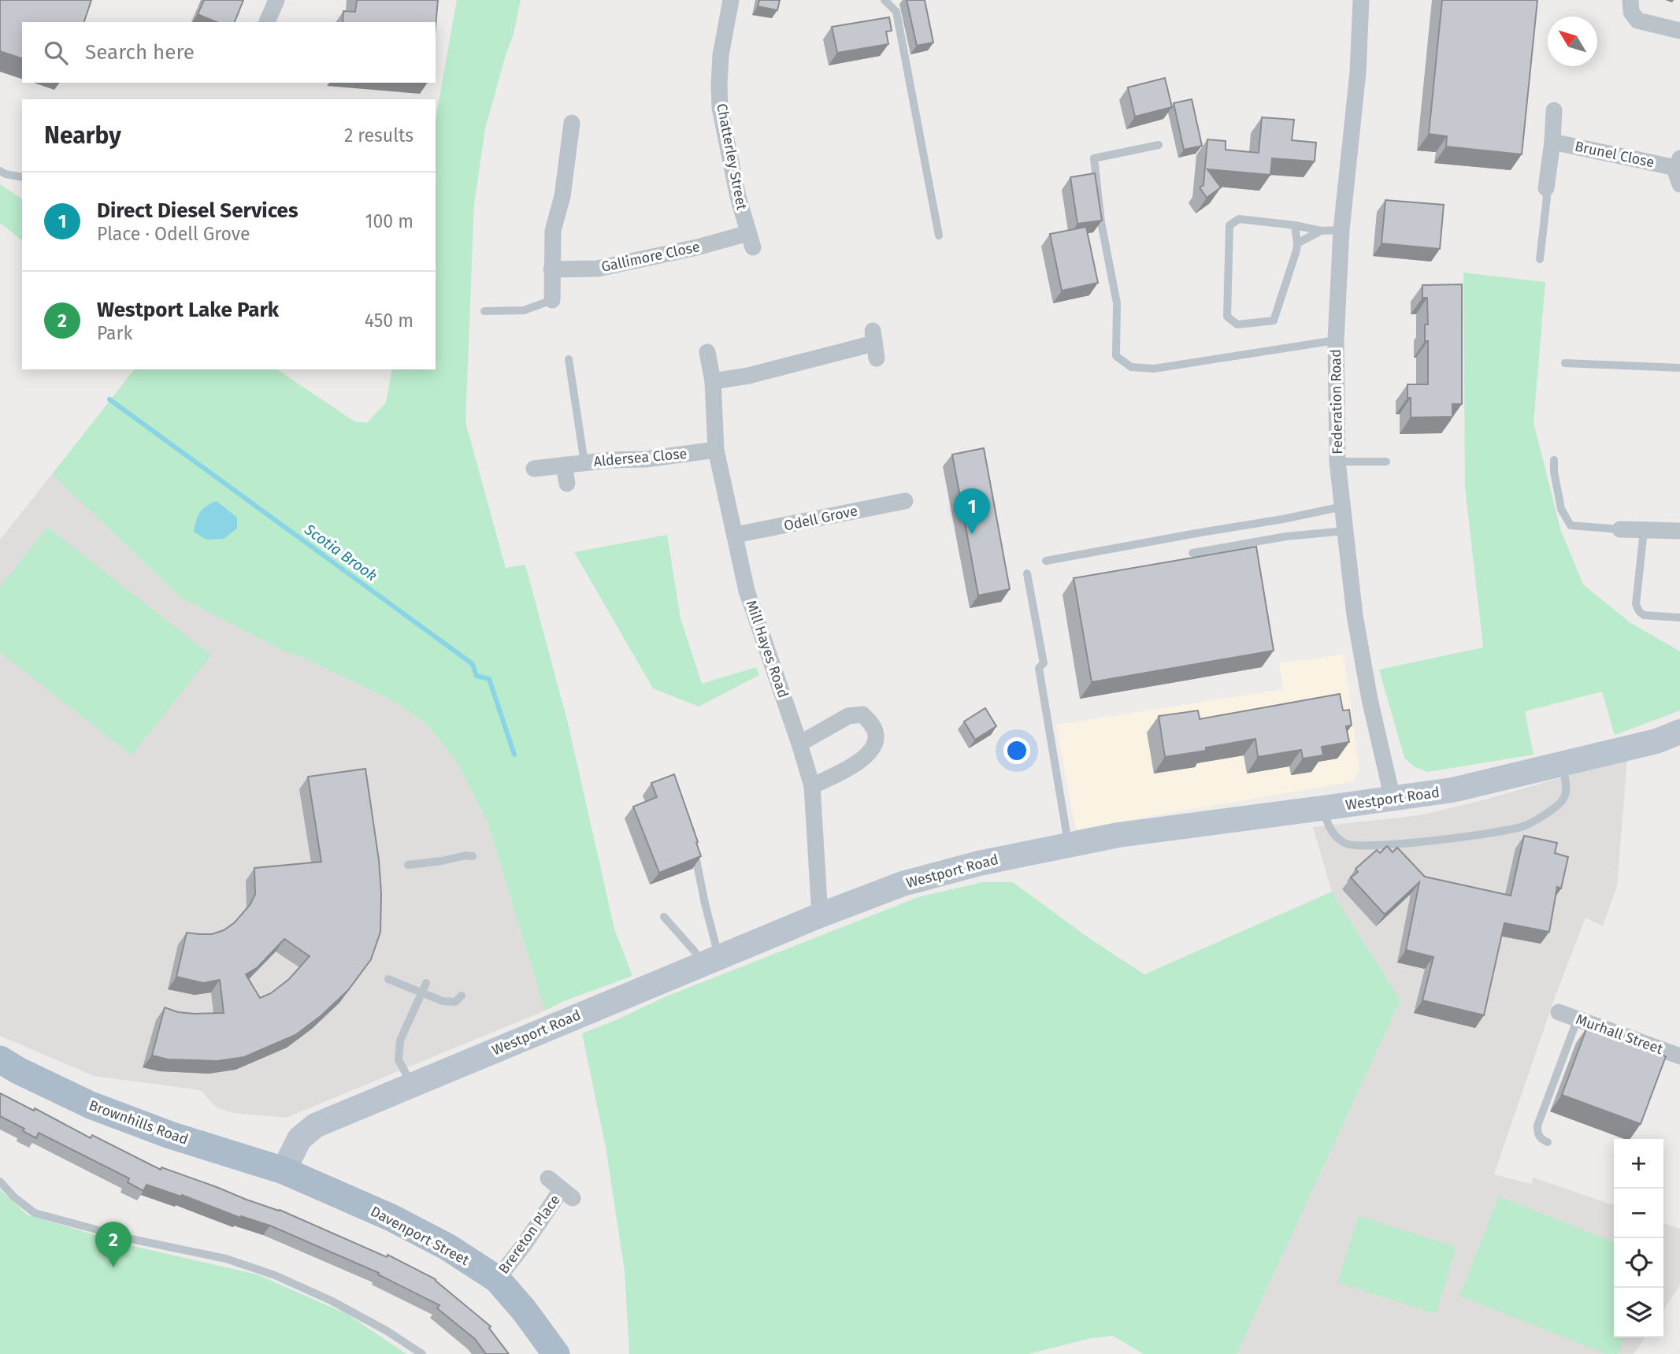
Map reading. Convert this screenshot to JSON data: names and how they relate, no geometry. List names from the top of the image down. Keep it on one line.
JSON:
{"streets":{"main road":["Brownhills Road","Davenport Street"],"street":["Brunel Close","Chatterley Street","Gallimore Close","Federation Road","Aldersea Close","Odell Grove","Mill Hayes Road","Westport Road","Murhall Street","Brereton Place"]},"crossings":[["Chatterley Street","Gallimore Close"],["Federation Road","Westport Road"],["Aldersea Close","Mill Hayes Road"],["Odell Grove","Mill Hayes Road"],["Mill Hayes Road","Westport Road"],["Westport Road","Brownhills Road"],["Westport Road","Davenport Street"],["Brownhills Road","Davenport Street"],["Brereton Place","Davenport Street"]],"water":["Scotia Brook"],"north":"top left","page":{"search":"Search here","heading":["Nearby","2 results"],"list":[{"mark":"1","name":"Direct Diesel Services","note":"Place · Odell Grove","value":"100 m"},{"mark":"2","name":"Westport Lake Park","note":"Park","value":"450 m"}],"pins":["1","2"],"map_buttons":["+","−"]}}
